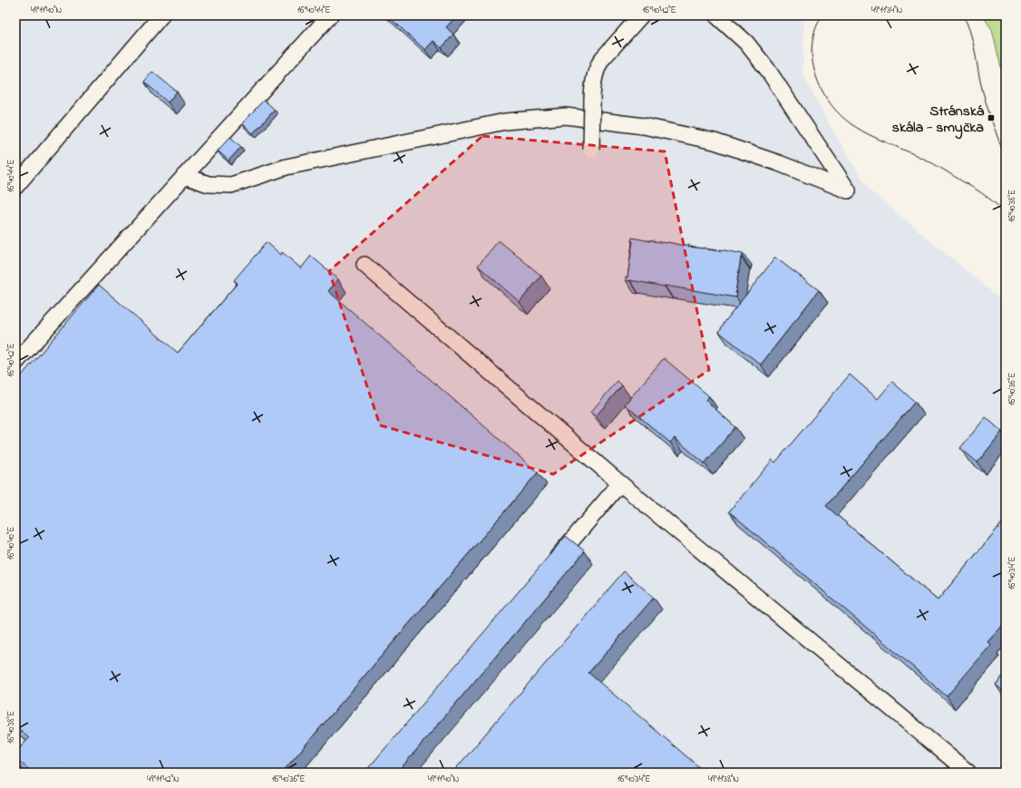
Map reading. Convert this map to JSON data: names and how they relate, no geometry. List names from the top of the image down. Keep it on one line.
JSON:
{"places":{"transit":["Stránská skála - smyčka"]},"coordinates":["49°11'40\"N","16°40'44\"E","16°40'42\"E","49°11'34\"N","16°40'38\"E","16°40'36\"E","16°40'40\"E","16°40'34\"E","49°11'42\"N","49°11'38\"N"]}
